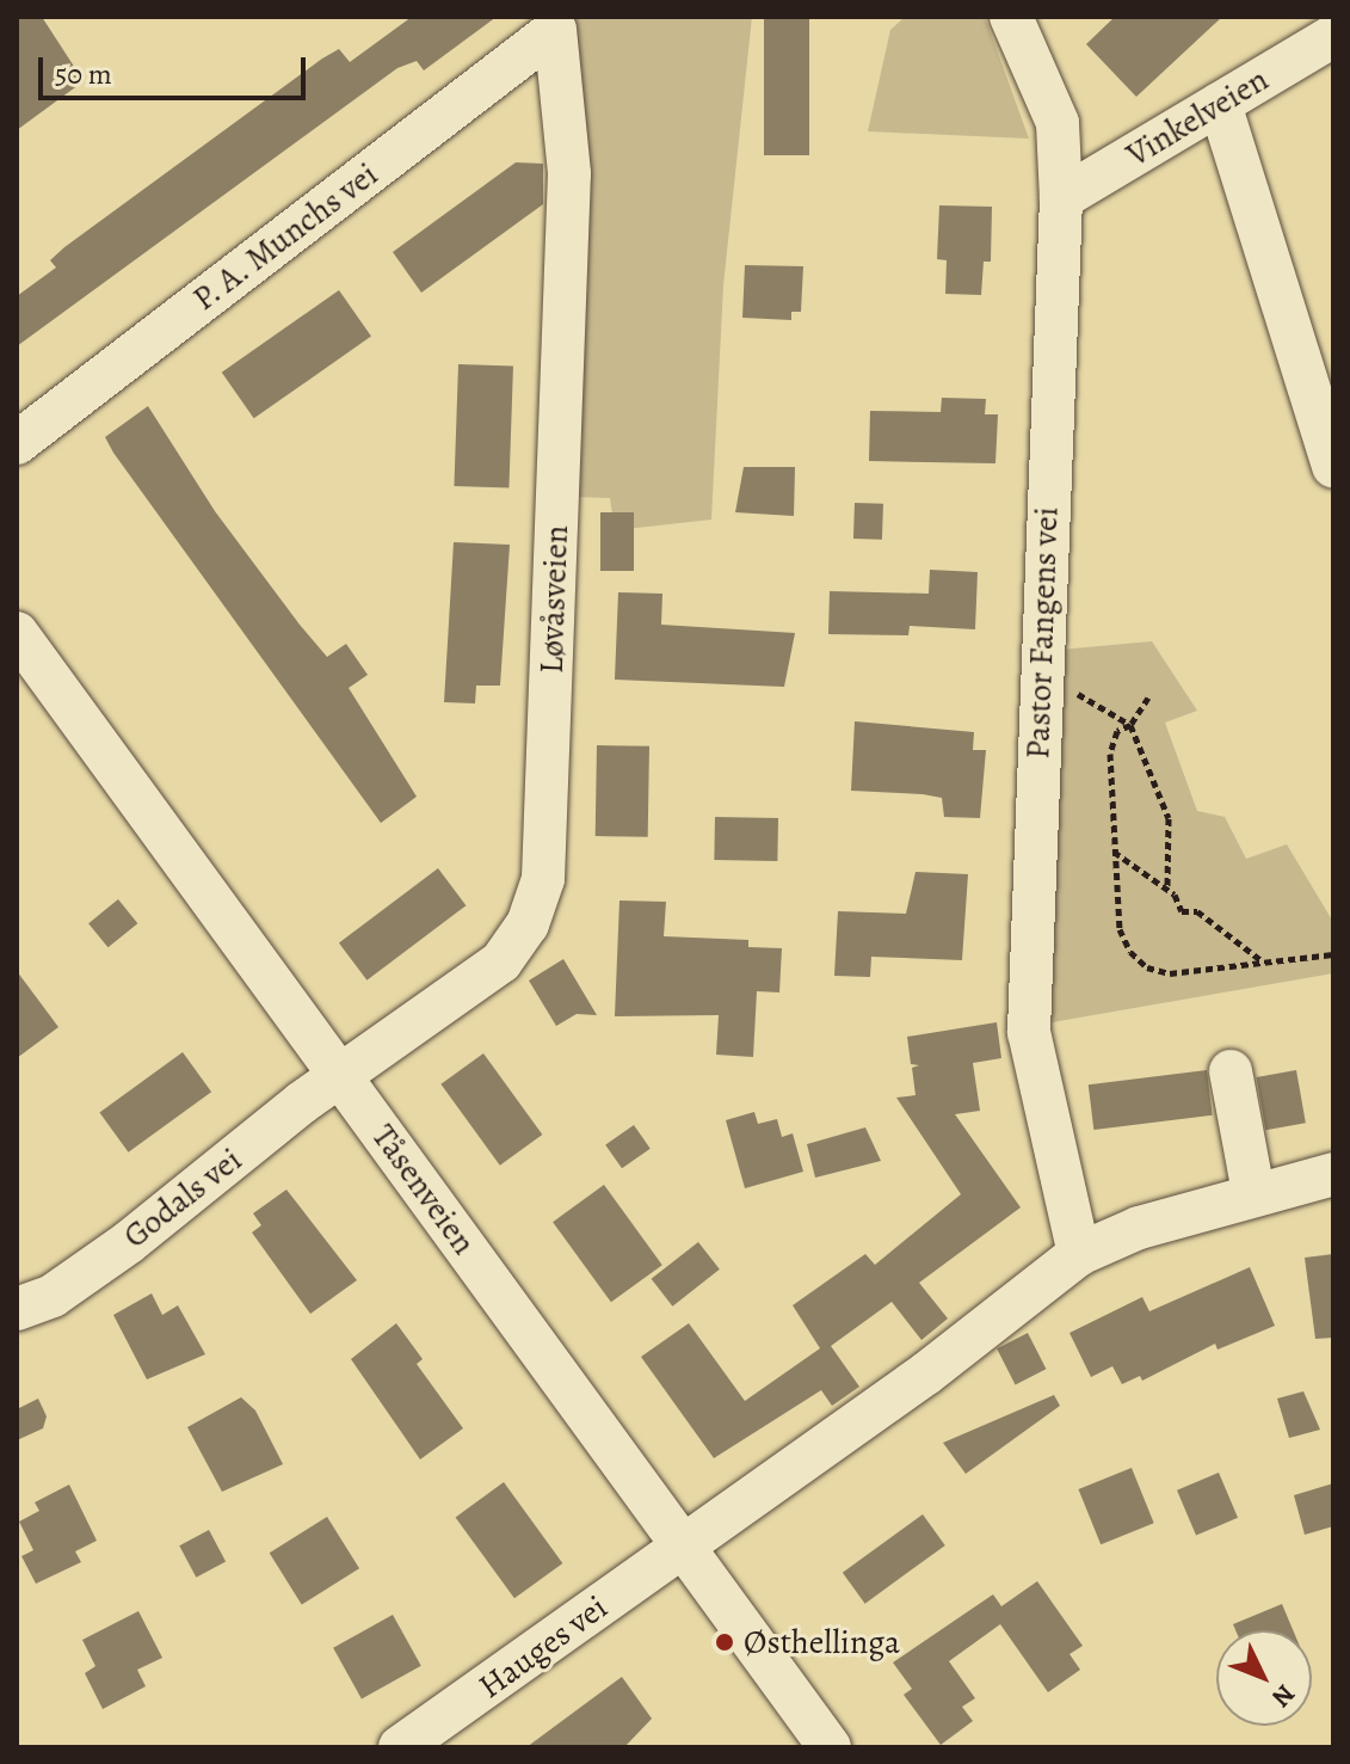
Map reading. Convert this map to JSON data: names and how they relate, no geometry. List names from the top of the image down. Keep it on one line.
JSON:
{"streets":{"street":["Vinkelveien","P. A. Munchs vei","Løvåsveien","Pastor Fangens vei","Tåsenveien","Godals vei","Hauges vei"]},"crossings":[["Vinkelveien","Pastor Fangens vei"],["P. A. Munchs vei","Løvåsveien"],["Løvåsveien","Tåsenveien"],["Løvåsveien","Godals vei"],["Tåsenveien","Godals vei"],["Tåsenveien","Hauges vei"]],"places":["Østhellinga"],"scale_bar":"50 m","north":"bottom right"}
